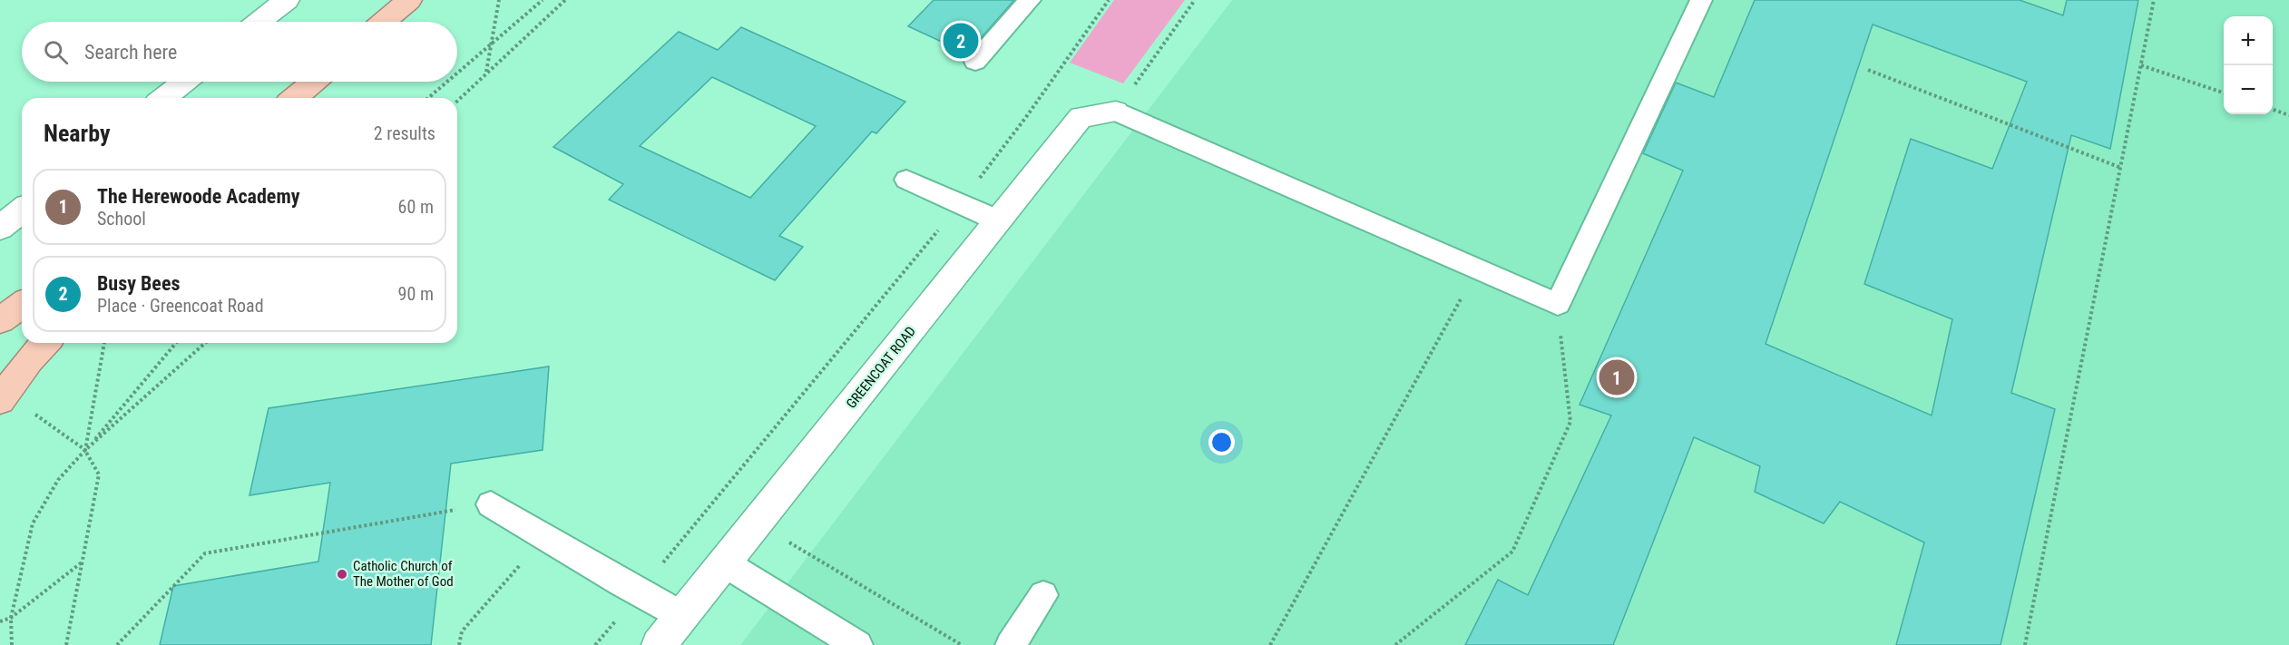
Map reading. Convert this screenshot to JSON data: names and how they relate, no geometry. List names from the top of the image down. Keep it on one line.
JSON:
{"streets":{"street":["GREENCOAT ROAD"]},"places":["Catholic Church of The Mother of God"],"page":{"map_buttons":["+","−"],"pins":["2","1"],"search":"Search here","heading":["Nearby","2 results"],"list":[{"mark":"1","name":"The Herewoode Academy","note":"School","value":"60 m"},{"mark":"2","name":"Busy Bees","note":"Place · Greencoat Road","value":"90 m"}]}}
